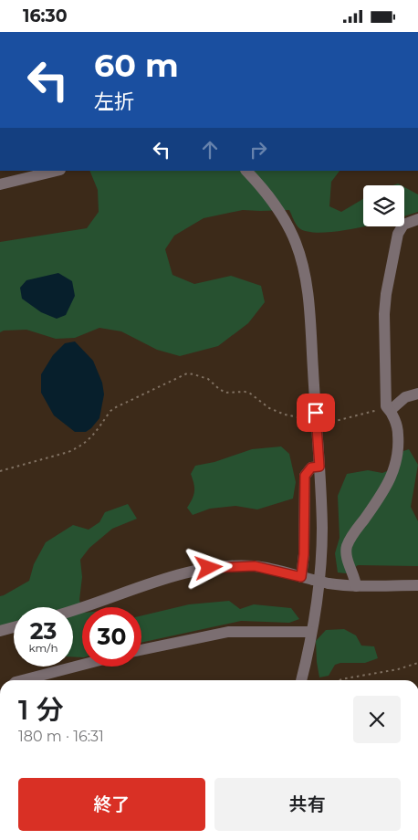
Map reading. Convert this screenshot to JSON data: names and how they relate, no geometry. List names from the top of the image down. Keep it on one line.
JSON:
{"page":{"status":"16:30","turn":["60 m","左折"],"speed":"23 km/h","limit":"30","heading":["1 分","180 m · 16:31"],"buttons":["終了","共有"]}}
